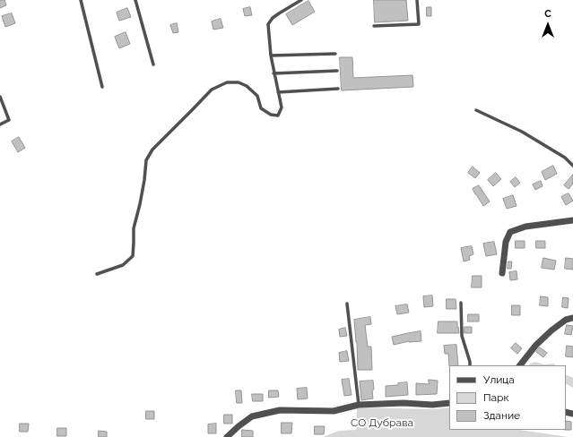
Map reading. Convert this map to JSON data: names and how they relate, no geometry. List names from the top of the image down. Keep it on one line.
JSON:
{"parks":["СО Дубрава"],"legend":["Улица","Парк","Здание"],"north":"top"}
